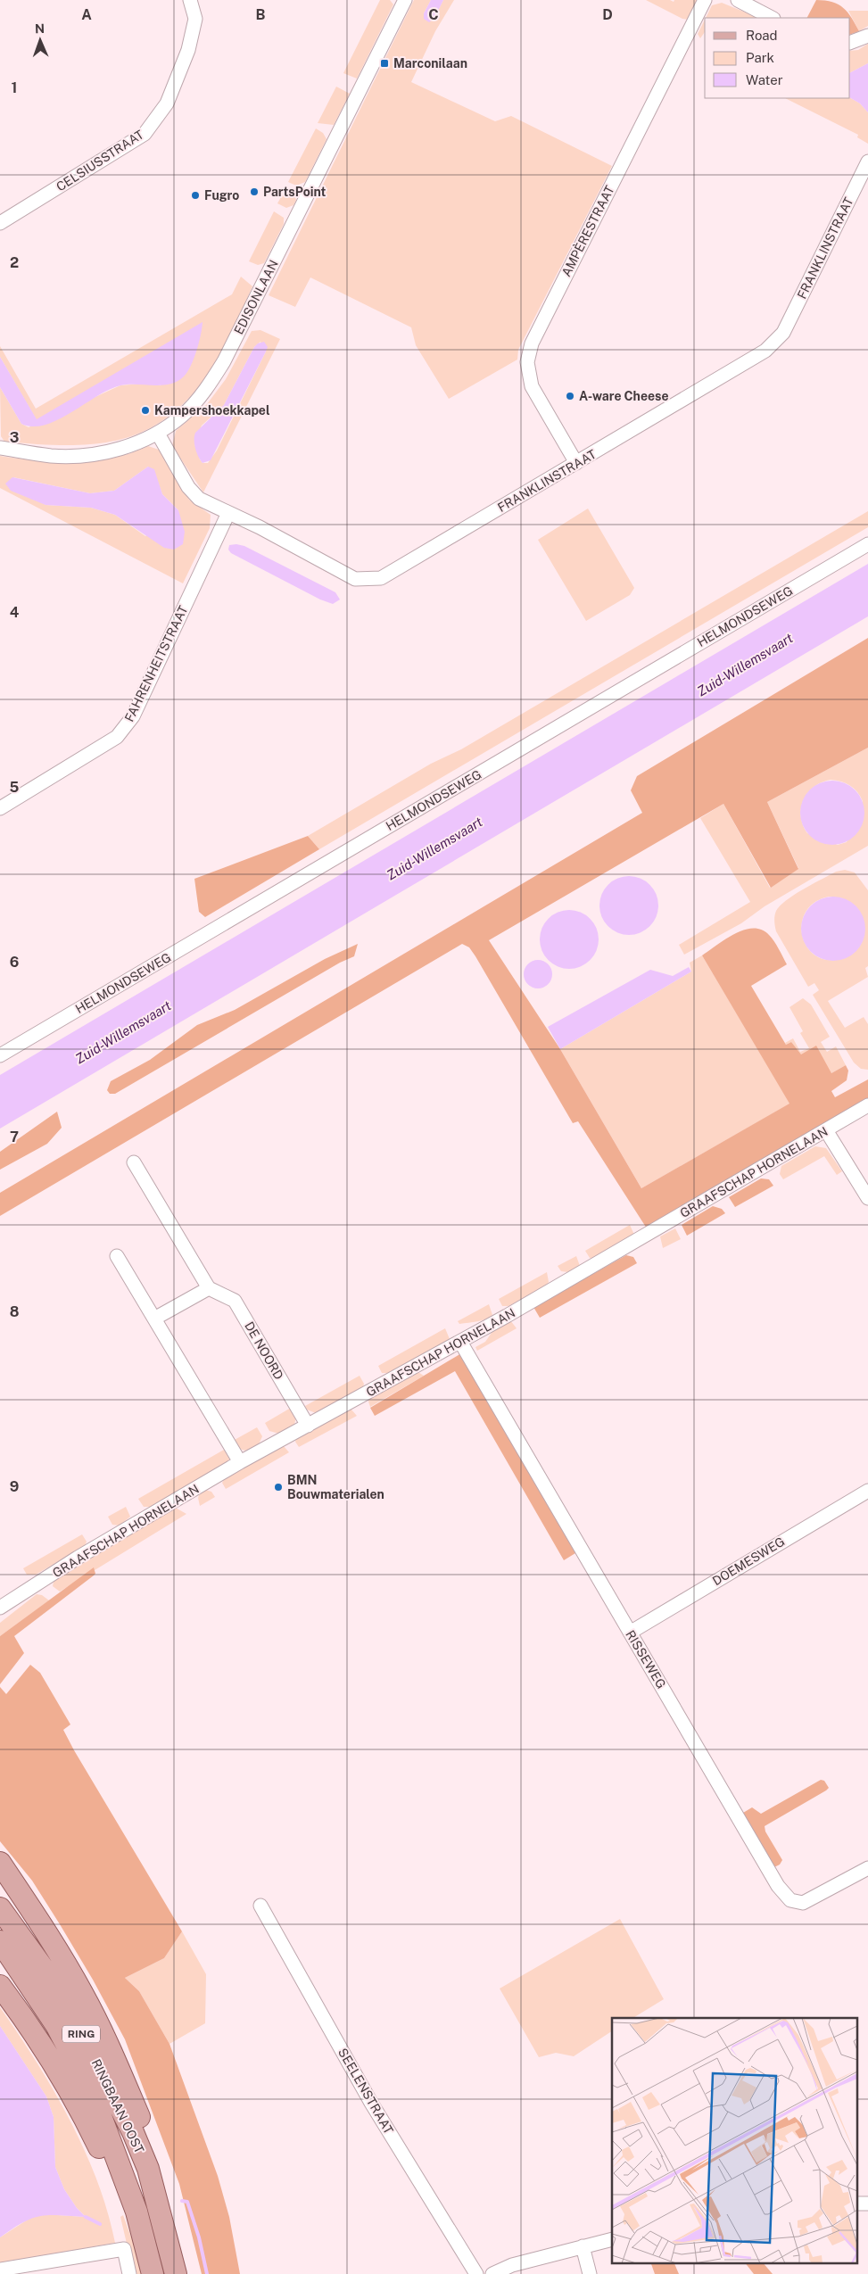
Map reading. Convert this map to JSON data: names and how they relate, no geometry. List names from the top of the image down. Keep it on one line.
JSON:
{"streets":{"main road":["RING","RINGBAAN OOST"],"street":["CELSIUSSTRAAT","AMPÈRESTRAAT","FRANKLINSTRAAT","EDISONLAAN","HELMONDSEWEG","FAHRENHEITSTRAAT","GRAAFSCHAP HORNELAAN","DE NOORD","DOEMESWEG","RISSEWEG","SEELENSTRAAT"]},"crossings":[["AMPÈRESTRAAT","FRANKLINSTRAAT"],["FRANKLINSTRAAT","EDISONLAAN"],["FRANKLINSTRAAT","FAHRENHEITSTRAAT"],["GRAAFSCHAP HORNELAAN","DE NOORD"],["GRAAFSCHAP HORNELAAN","RISSEWEG"],["DOEMESWEG","RISSEWEG"]],"water":["Zuid-Willemsvaart"],"places":{"transit":["Marconilaan"],"other":["PartsPoint","Fugro","A-ware Cheese","Kampershoekkapel","BMN Bouwmaterialen"]},"legend":["Road","Park","Water"],"north":"top","grid":{"columns":["A","B","C","D"],"rows":["1","2","3","4","5","6","7","8","9"]}}
